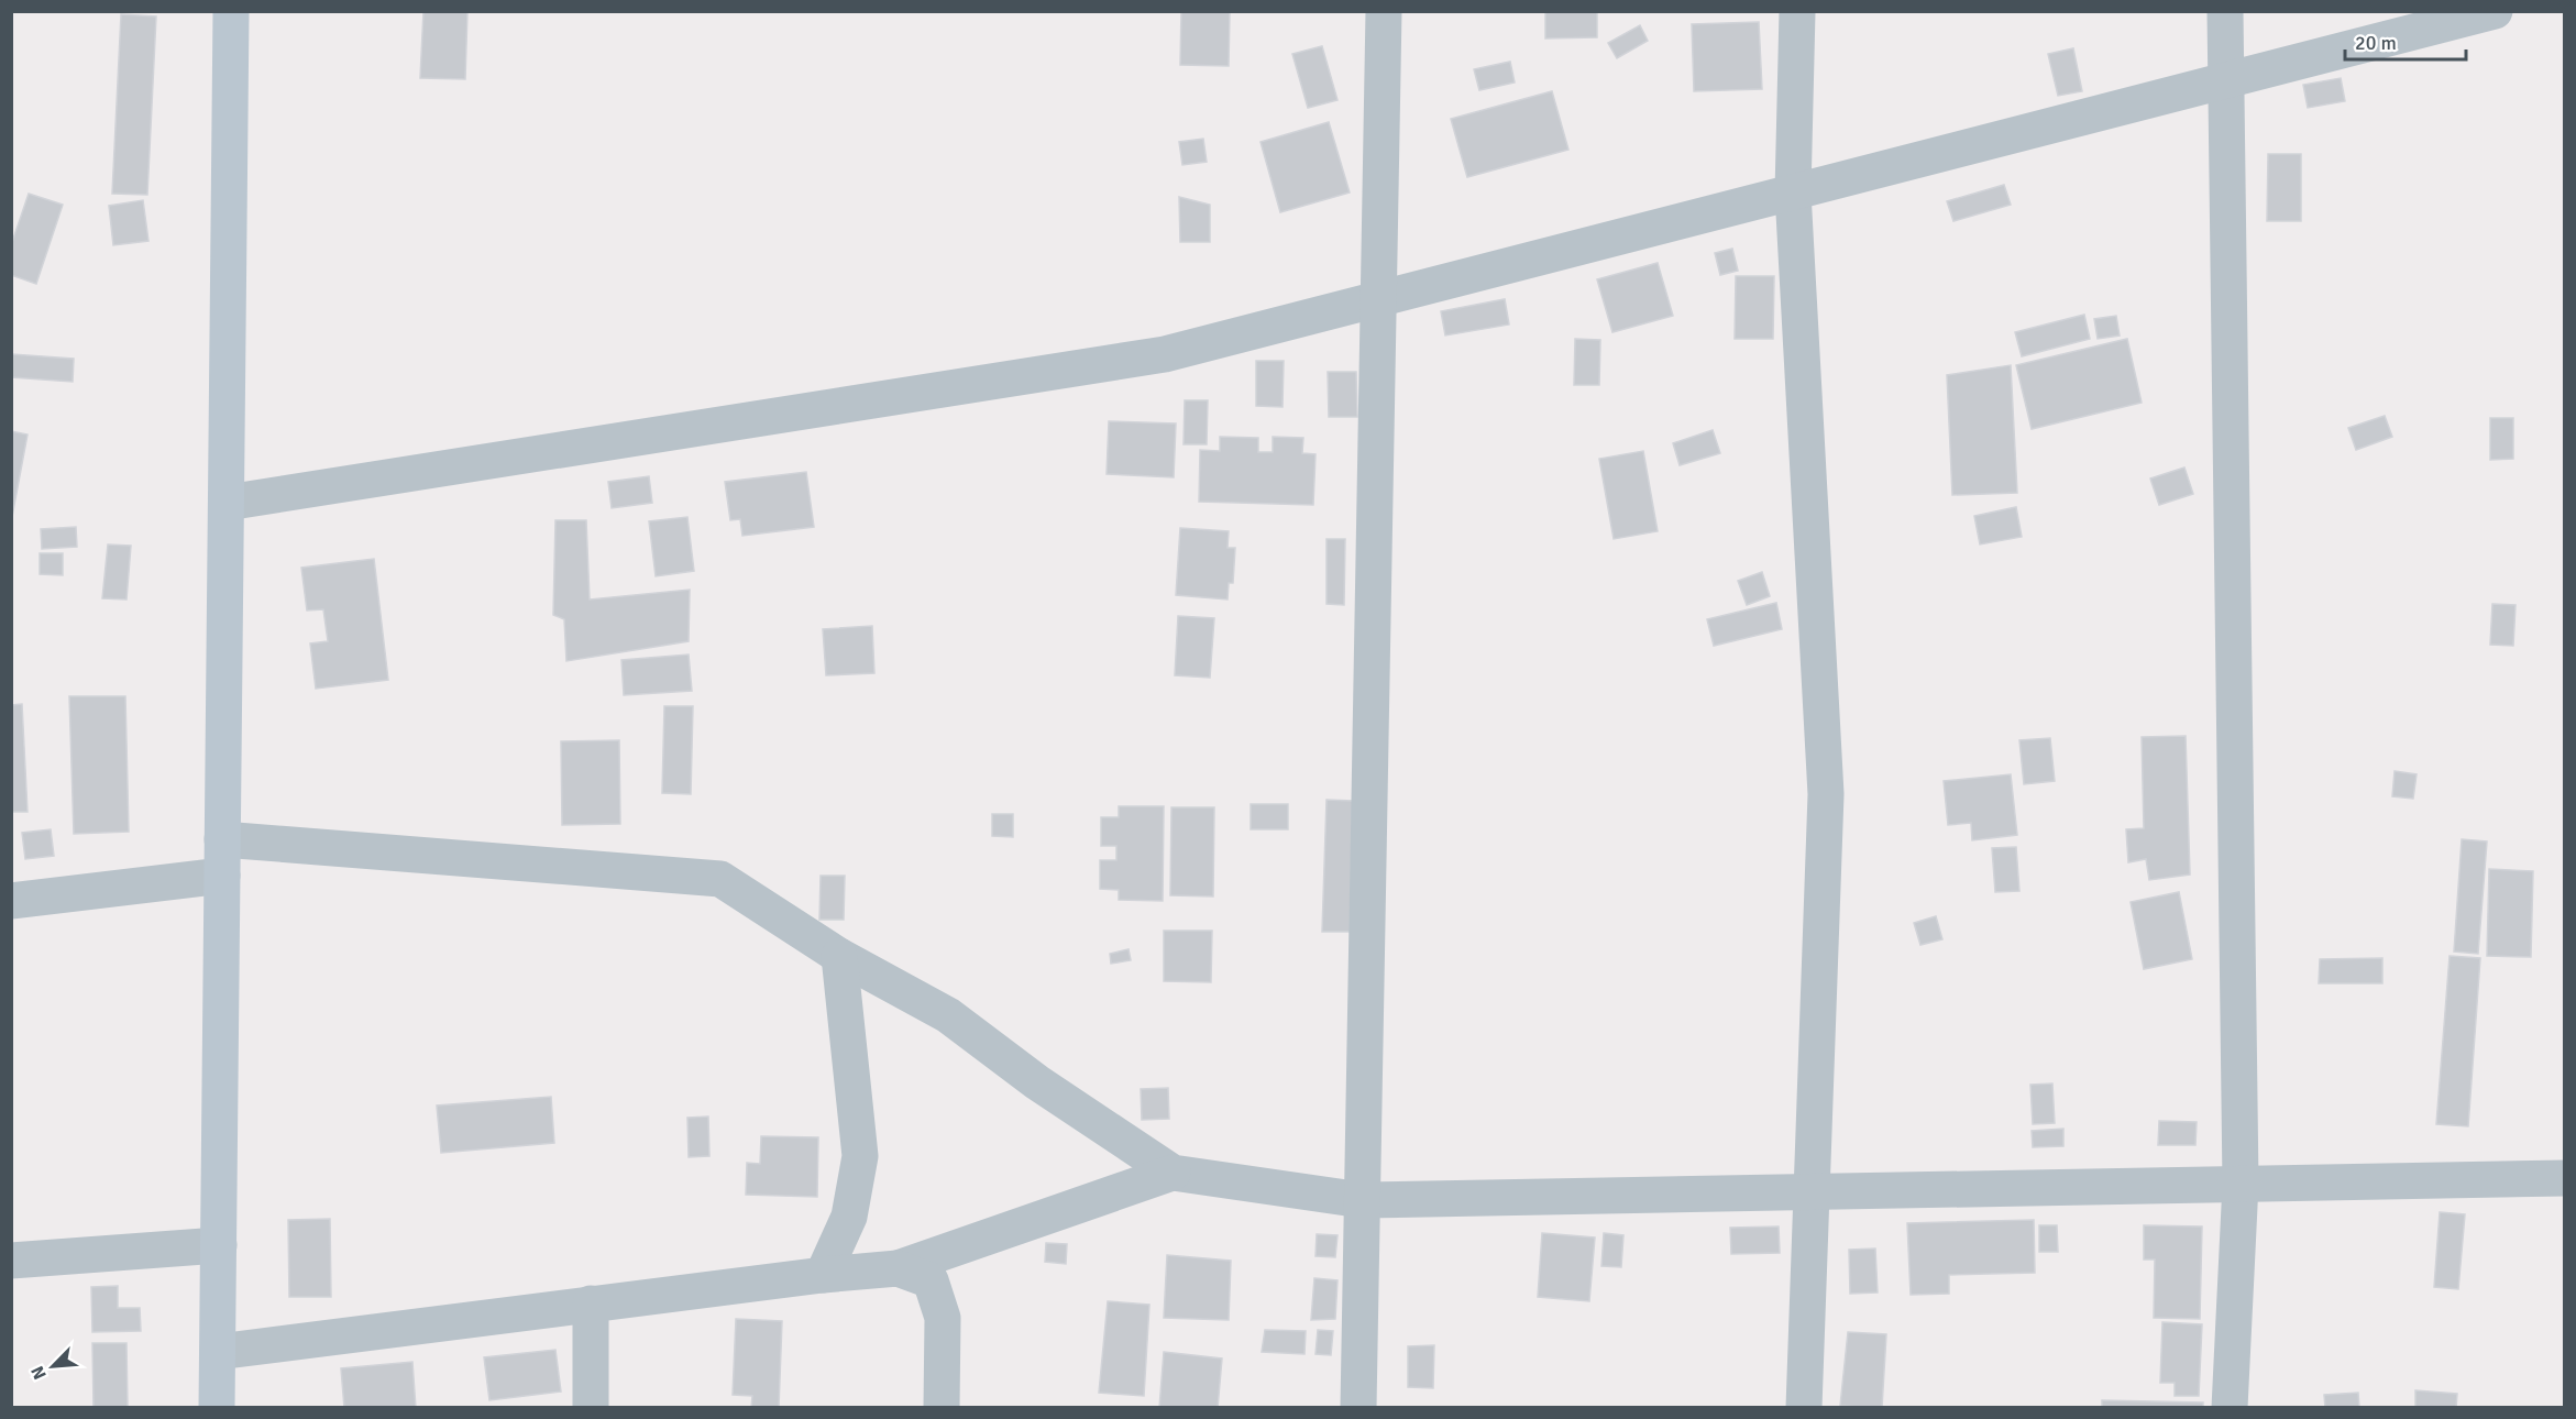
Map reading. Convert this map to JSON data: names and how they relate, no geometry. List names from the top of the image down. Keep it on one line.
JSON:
{"scale_bar":"20 m","north":"bottom left"}
